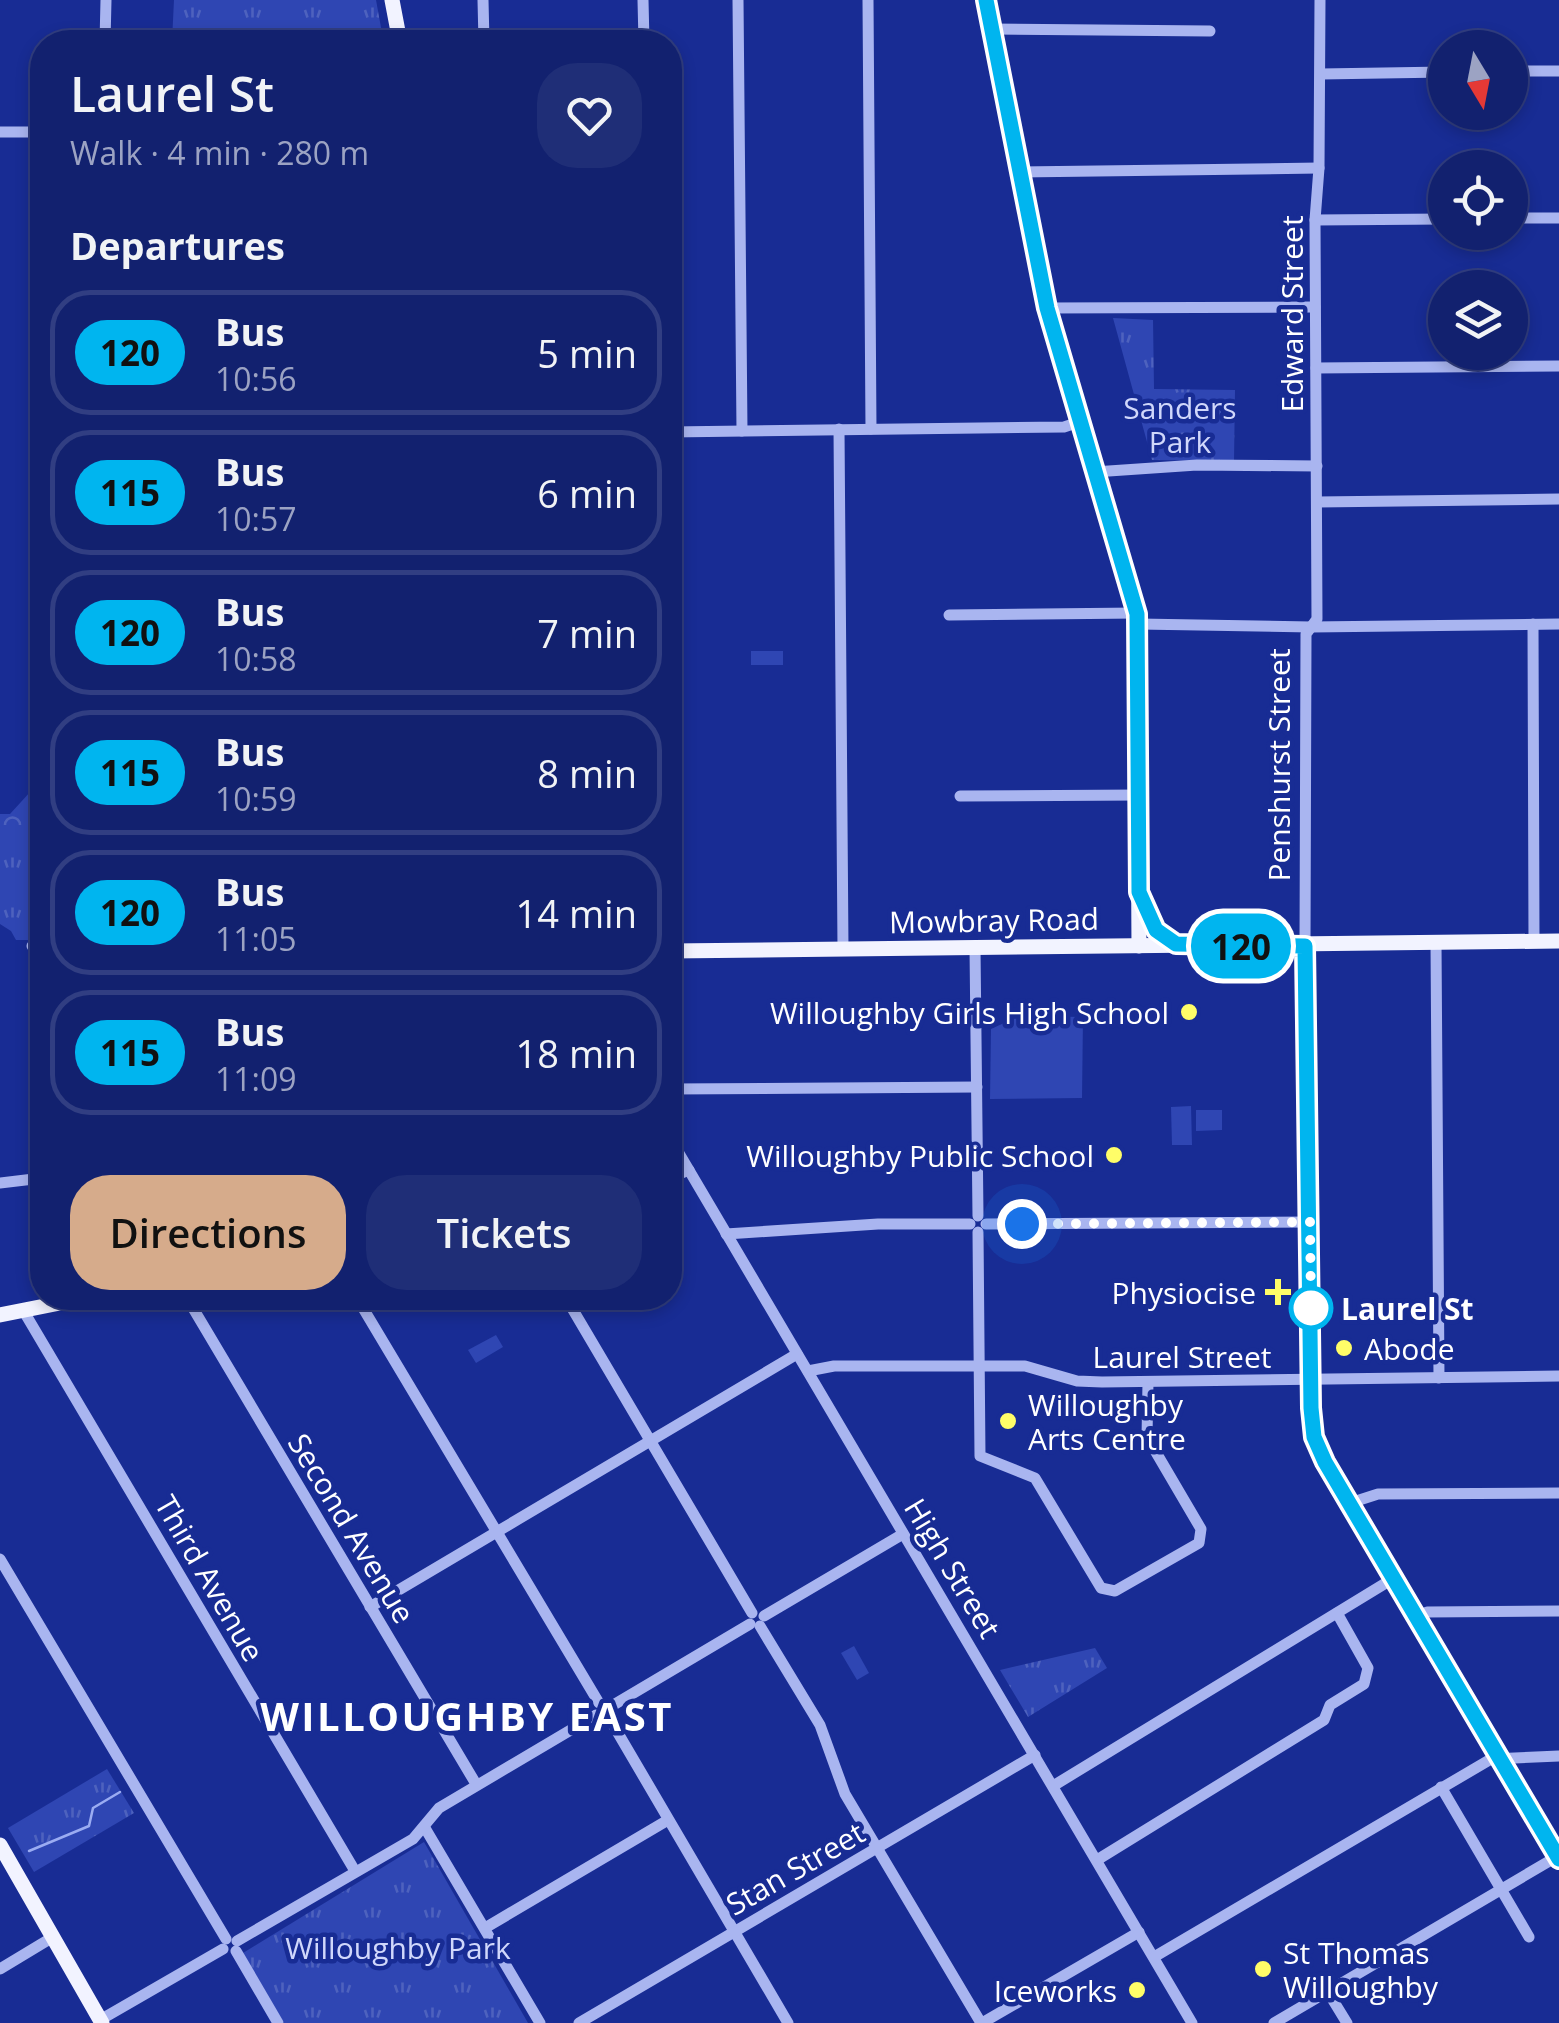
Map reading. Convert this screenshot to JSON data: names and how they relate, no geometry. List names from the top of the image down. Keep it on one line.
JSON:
{"streets":{"main road":["Penshurst Street","Mowbray Road"],"street":["Edward Street","Laurel Street","Second Avenue","High Street","Third Avenue","Stan Street"]},"crossings":[["Edward Street","Penshurst Street"],["Penshurst Street","Mowbray Road"],["Penshurst Street","Laurel Street"],["Laurel Street","High Street"],["High Street","Stan Street"]],"districts":["WILLOUGHBY EAST"],"parks":["Sanders Park","Willoughby Park"],"places":{"other":["Willoughby Girls High School","Willoughby Public School","Laurel St","Abode","Willoughby Arts Centre","St Thomas Willoughby","Iceworks"],"health":["Physiocise"]},"lines":["bus line 120"],"north":"bottom","page":{"on_map":"120","heading":[["Laurel St","Walk · 4 min · 280 m"],"Departures"],"list":[{"mark":"120","name":"Bus","note":"10:56","value":"5 min"},{"mark":"115","name":"Bus","note":"10:57","value":"6 min"},{"mark":"120","name":"Bus","note":"10:58","value":"7 min"},{"mark":"115","name":"Bus","note":"10:59","value":"8 min"},{"mark":"120","name":"Bus","note":"11:05","value":"14 min"},{"mark":"115","name":"Bus","note":"11:09","value":"18 min"}],"buttons":["Directions","Tickets"]}}
